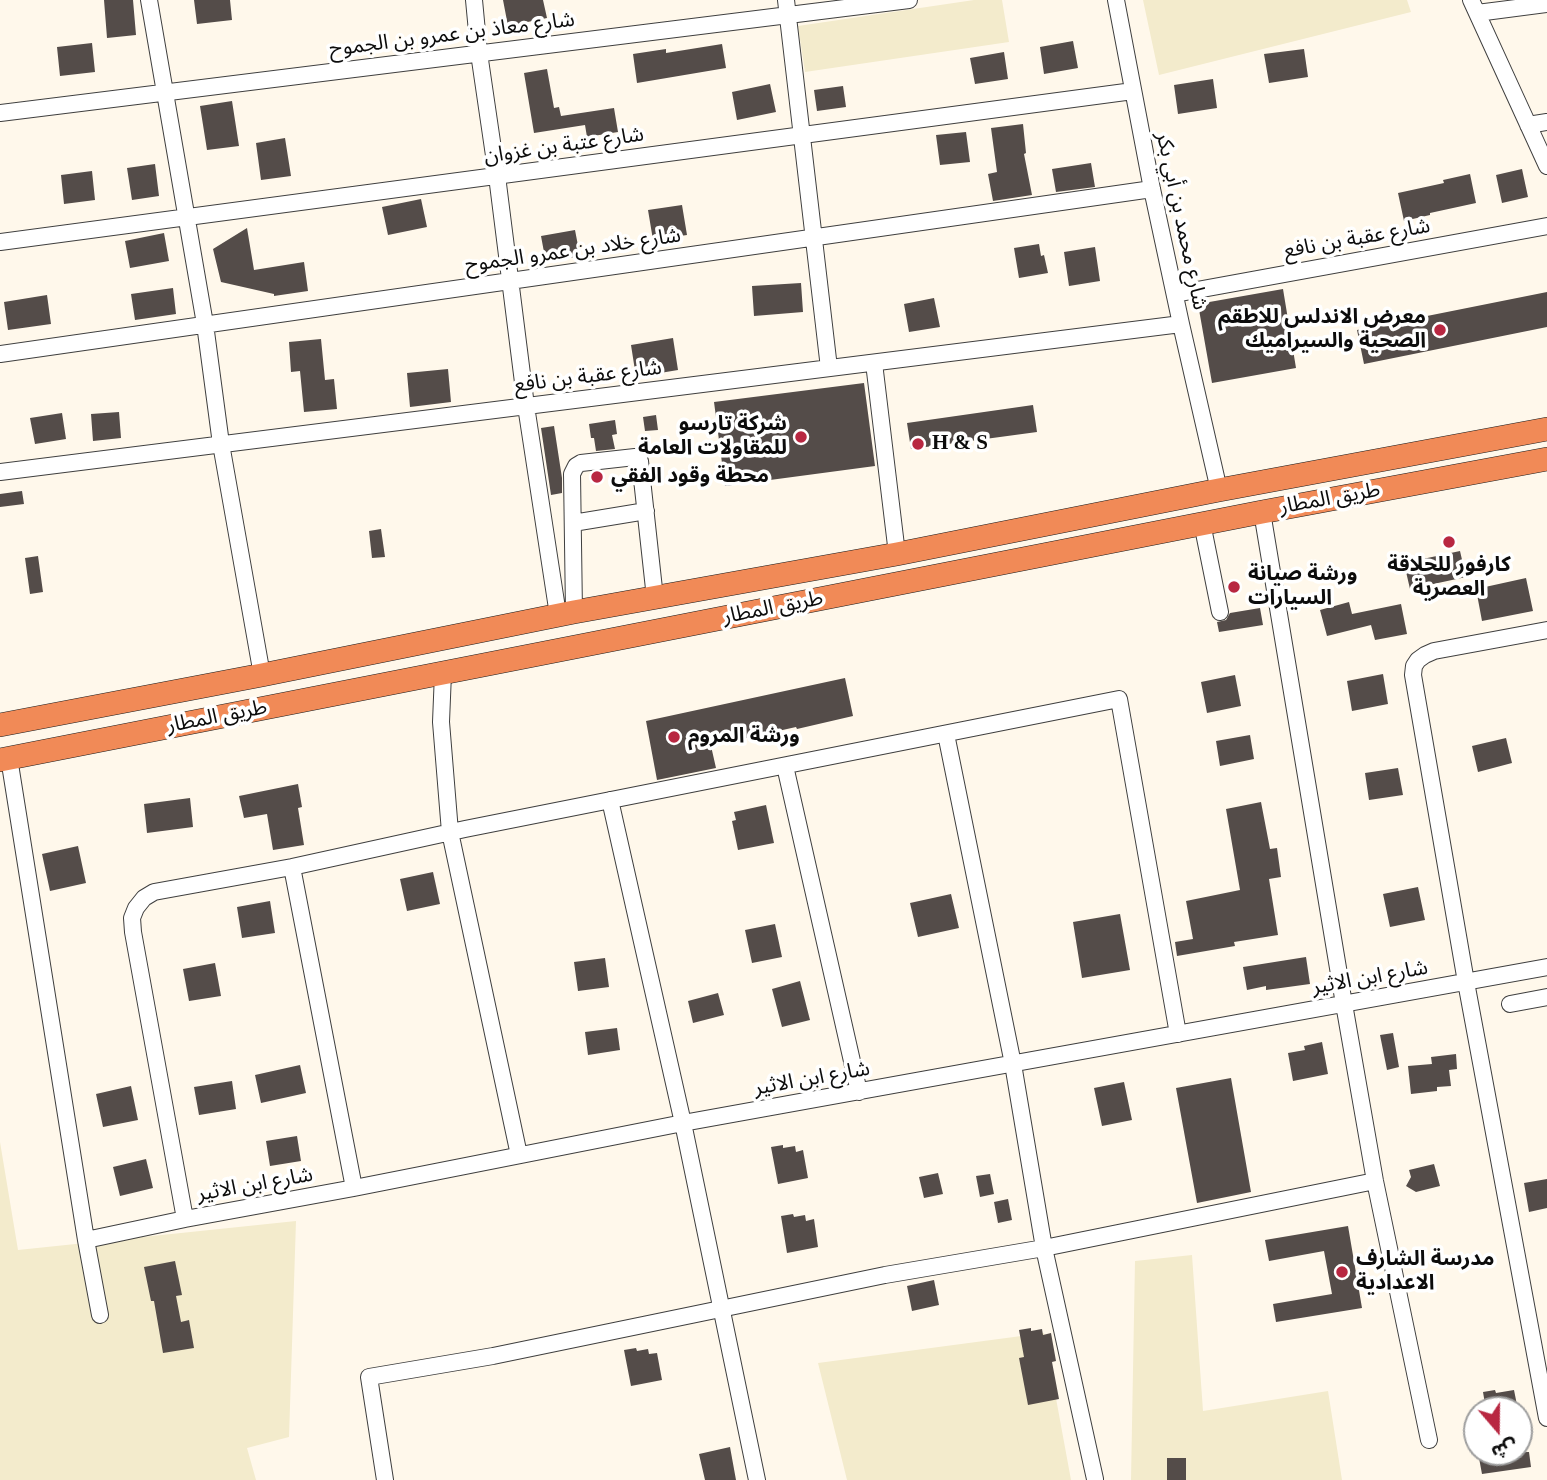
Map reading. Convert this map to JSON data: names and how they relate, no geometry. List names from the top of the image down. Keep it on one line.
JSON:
{"streets":{"highway":["طريق المطار"],"street":["شارع معاذ بن عمرو بن الجموح","شارع عتبة بن غزوان","شارع محمد بن أبي بكر","شارع عقبة بن نافع","شارع خلاد بن عمرو الجموح","شارع ابن الاثير"]},"crossings":[["شارع عتبة بن غزوان","شارع محمد بن أبي بكر"],["شارع محمد بن أبي بكر","شارع عقبة بن نافع"],["شارع محمد بن أبي بكر","شارع خلاد بن عمرو الجموح"],["شارع محمد بن أبي بكر","طريق المطار"]],"places":["معرض الاندلس للاطقم الصحية والسيراميك","شركة تارسو للمقاولات العامة","H & S","محطة وقود الفقي","كارفور للحلاقة العصرية","ورشة صيانة السيارات","ورشة المروم","مدرسة الشارف الاعدادية"],"north":"bottom"}
